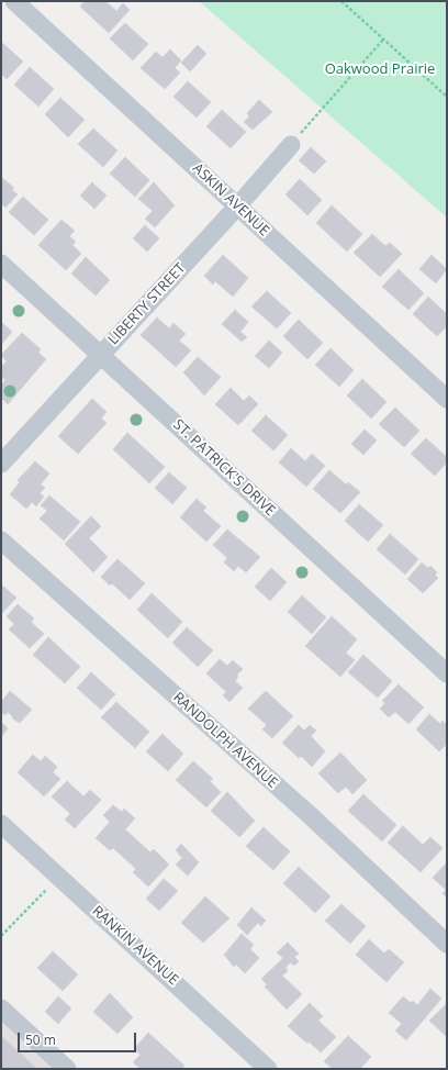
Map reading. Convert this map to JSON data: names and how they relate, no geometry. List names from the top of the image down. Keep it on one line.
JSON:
{"streets":{"street":["ASKIN AVENUE","LIBERTY STREET","ST. PATRICK'S DRIVE","RANDOLPH AVENUE","RANKIN AVENUE"]},"crossings":[["ASKIN AVENUE","LIBERTY STREET"],["LIBERTY STREET","ST. PATRICK'S DRIVE"]],"parks":["Oakwood Prairie"],"scale_bar":"50 m"}
